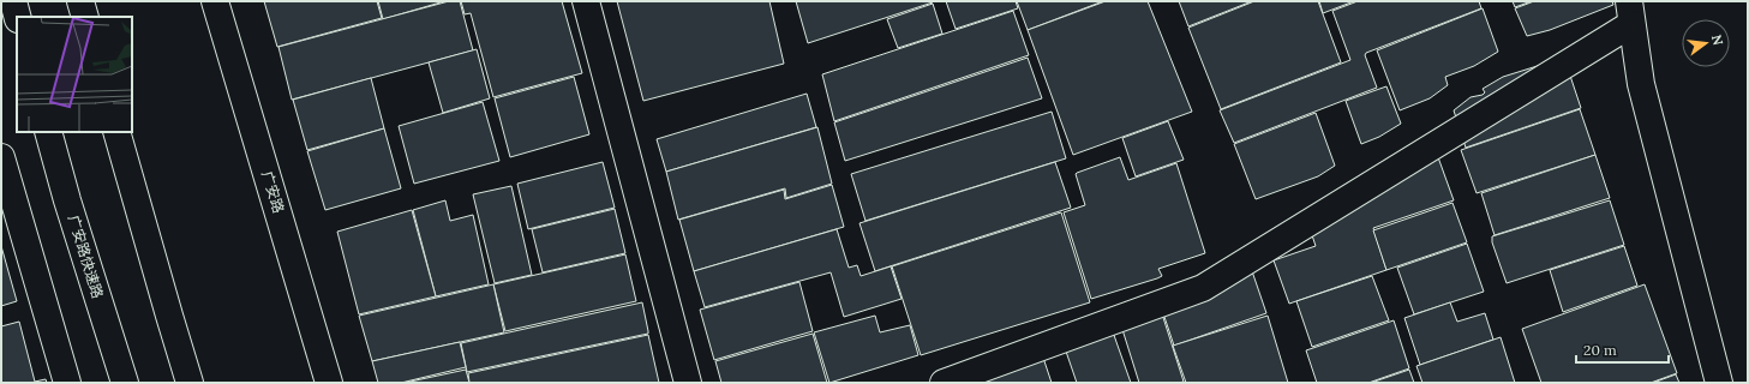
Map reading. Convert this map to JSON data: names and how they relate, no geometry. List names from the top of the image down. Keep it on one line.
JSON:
{"streets":{"main road":["广安路","广安路快速路"]},"scale_bar":"20 m","north":"right"}
